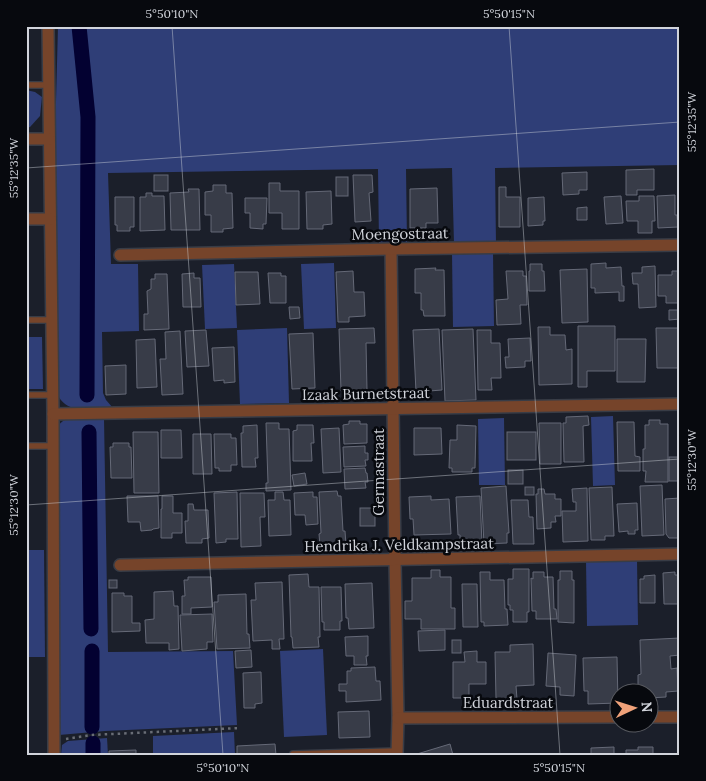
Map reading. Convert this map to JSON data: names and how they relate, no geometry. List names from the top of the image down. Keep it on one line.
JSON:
{"streets":{"street":["Moengostraat","Izaak Burnetstraat","Germastraat","Hendrika J. Veldkampstraat","Eduardstraat"]},"crossings":[["Moengostraat","Germastraat"],["Izaak Burnetstraat","Germastraat"],["Germastraat","Hendrika J. Veldkampstraat"],["Germastraat","Eduardstraat"]],"north":"right","coordinates":["5°50'10\"N","5°50'15\"N","55°12'35\"W","55°12'30\"W"]}
